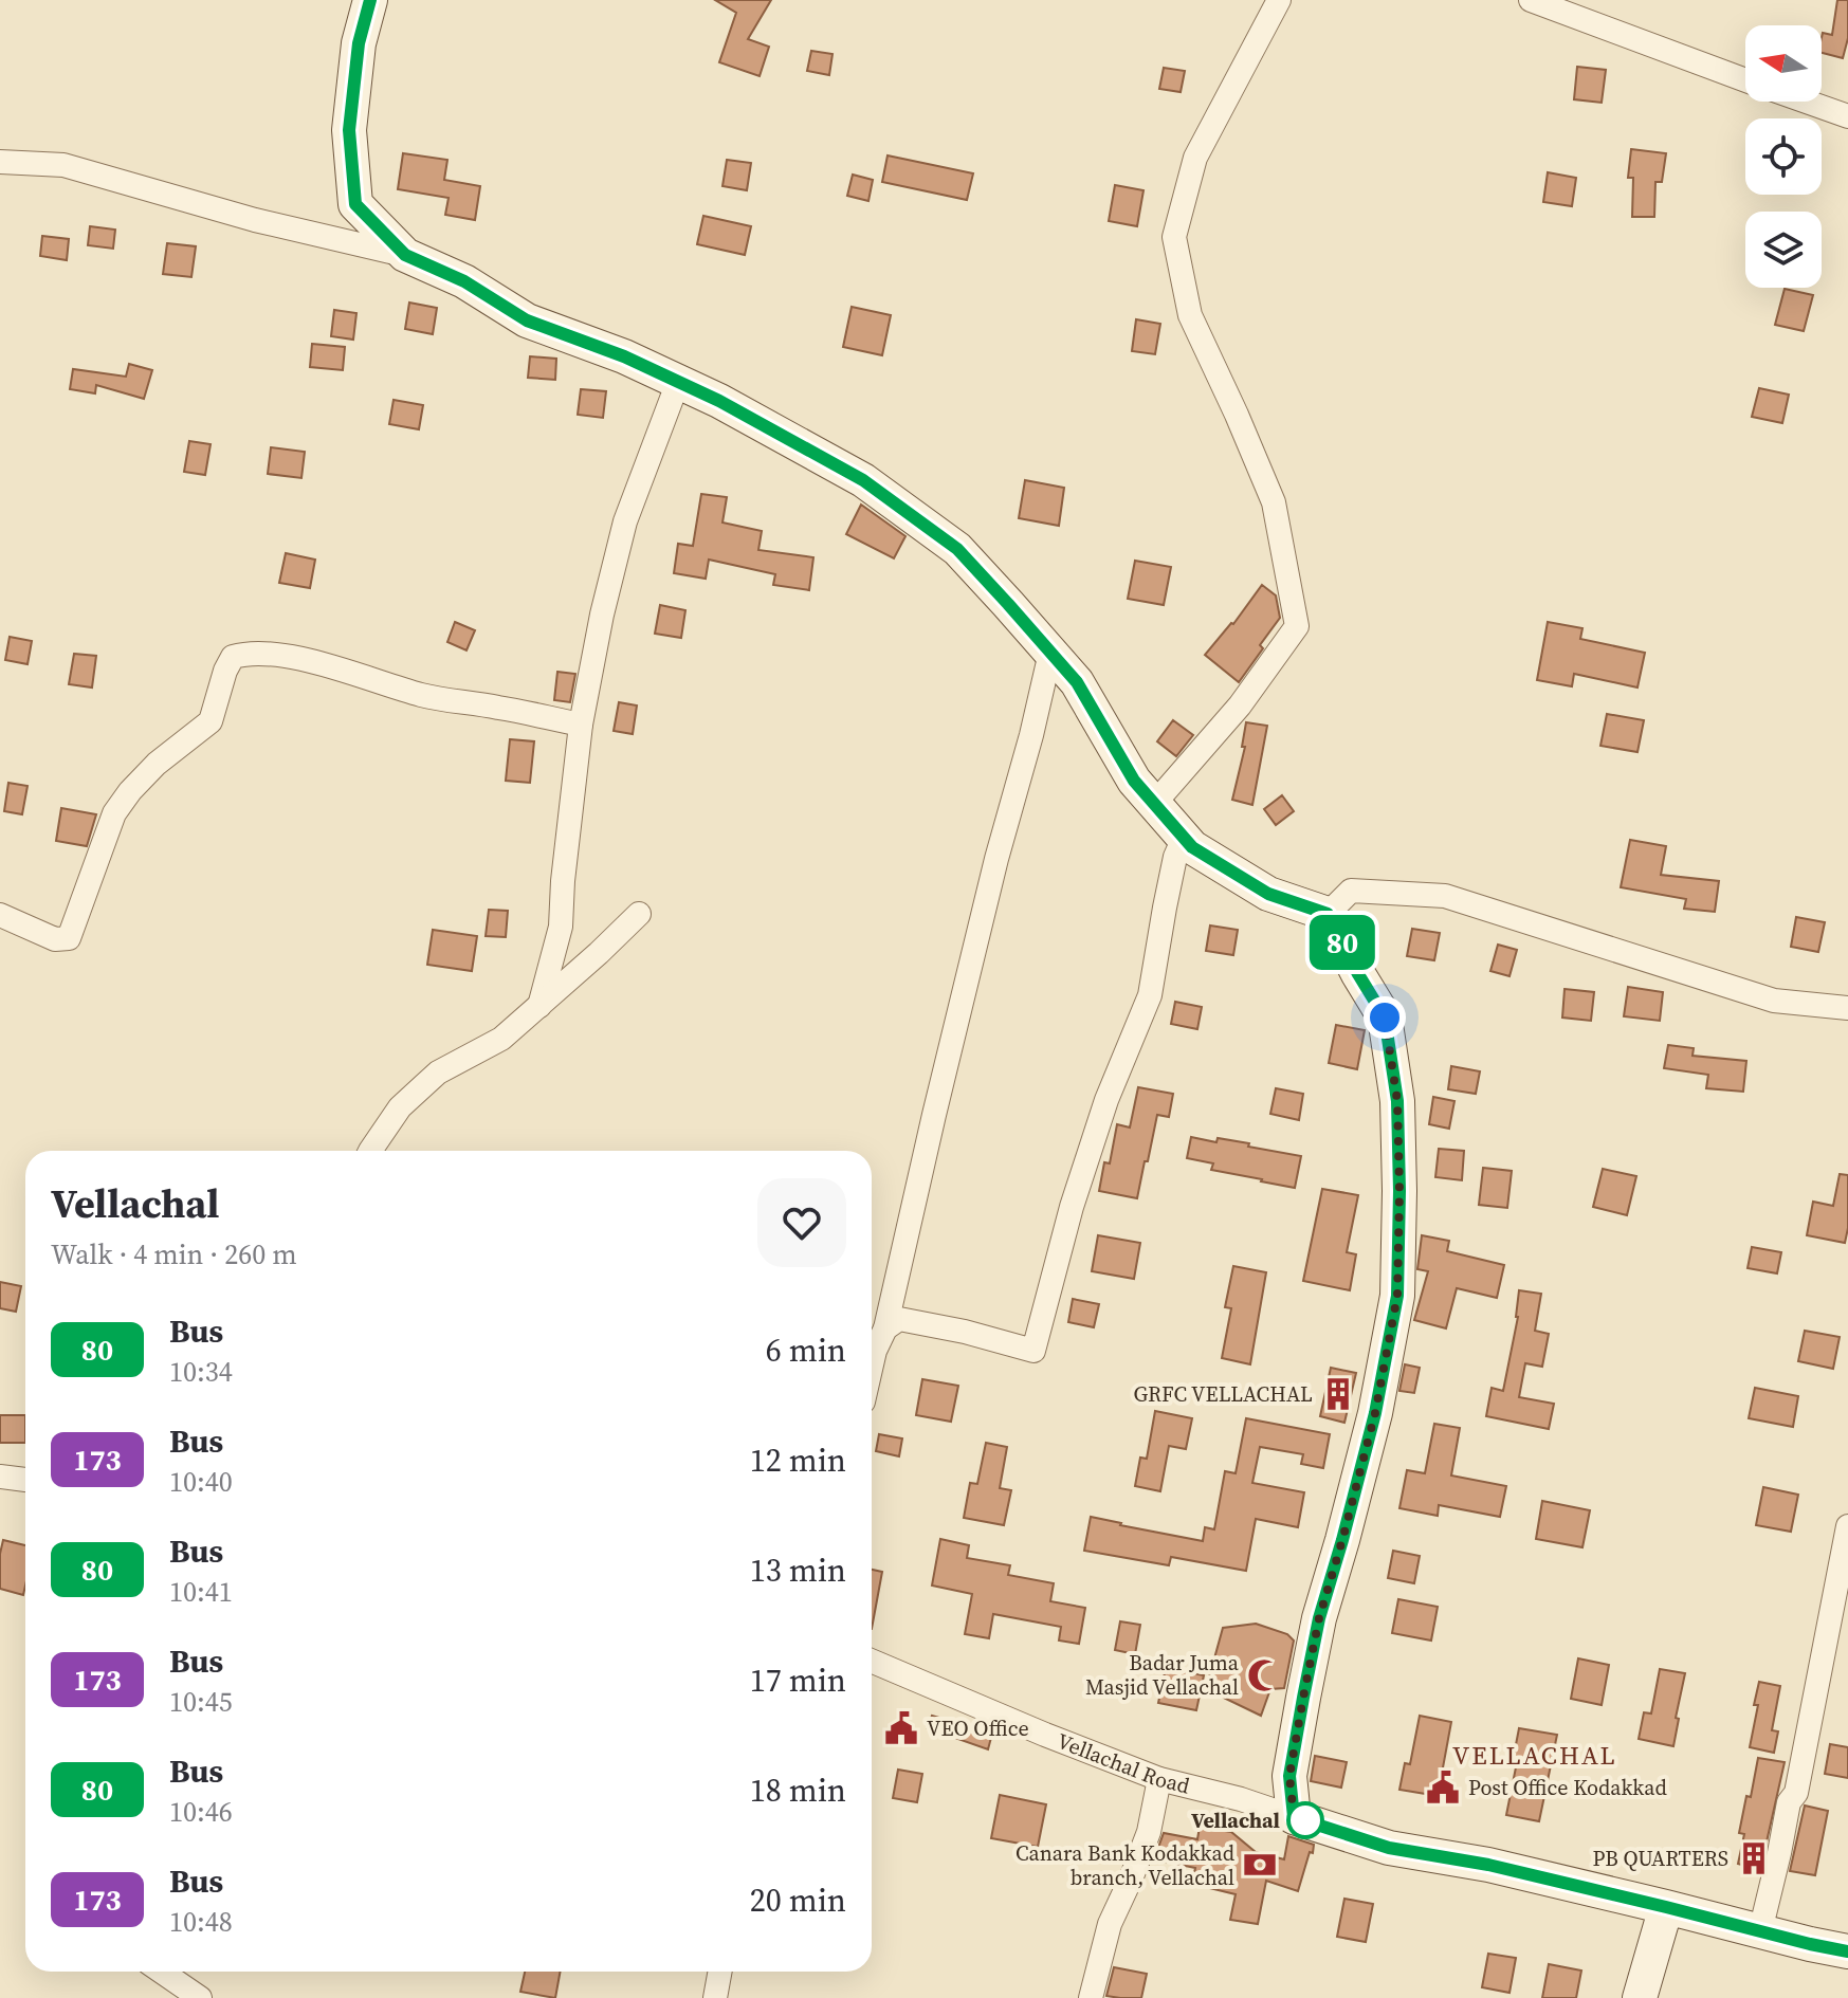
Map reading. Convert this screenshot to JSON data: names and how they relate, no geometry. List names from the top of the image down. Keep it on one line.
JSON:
{"streets":{"street":["Vellachal Road"]},"districts":["VELLACHAL"],"places":{"building":["GRFC VELLACHAL","PB QUARTERS"],"mosque":["Badar Juma Masjid Vellachal"],"public building":["VEO Office","Post Office Kodakkad"],"other":["Vellachal"],"bank":["Canara Bank Kodakkad branch, Vellachal"]},"lines":["bus line 80"],"north":"left","page":{"on_map":"80","heading":["Vellachal","Walk · 4 min · 260 m"],"list":[{"mark":"80","name":"Bus","note":"10:34","value":"6 min"},{"mark":"173","name":"Bus","note":"10:40","value":"12 min"},{"mark":"80","name":"Bus","note":"10:41","value":"13 min"},{"mark":"173","name":"Bus","note":"10:45","value":"17 min"},{"mark":"80","name":"Bus","note":"10:46","value":"18 min"},{"mark":"173","name":"Bus","note":"10:48","value":"20 min"}]}}
